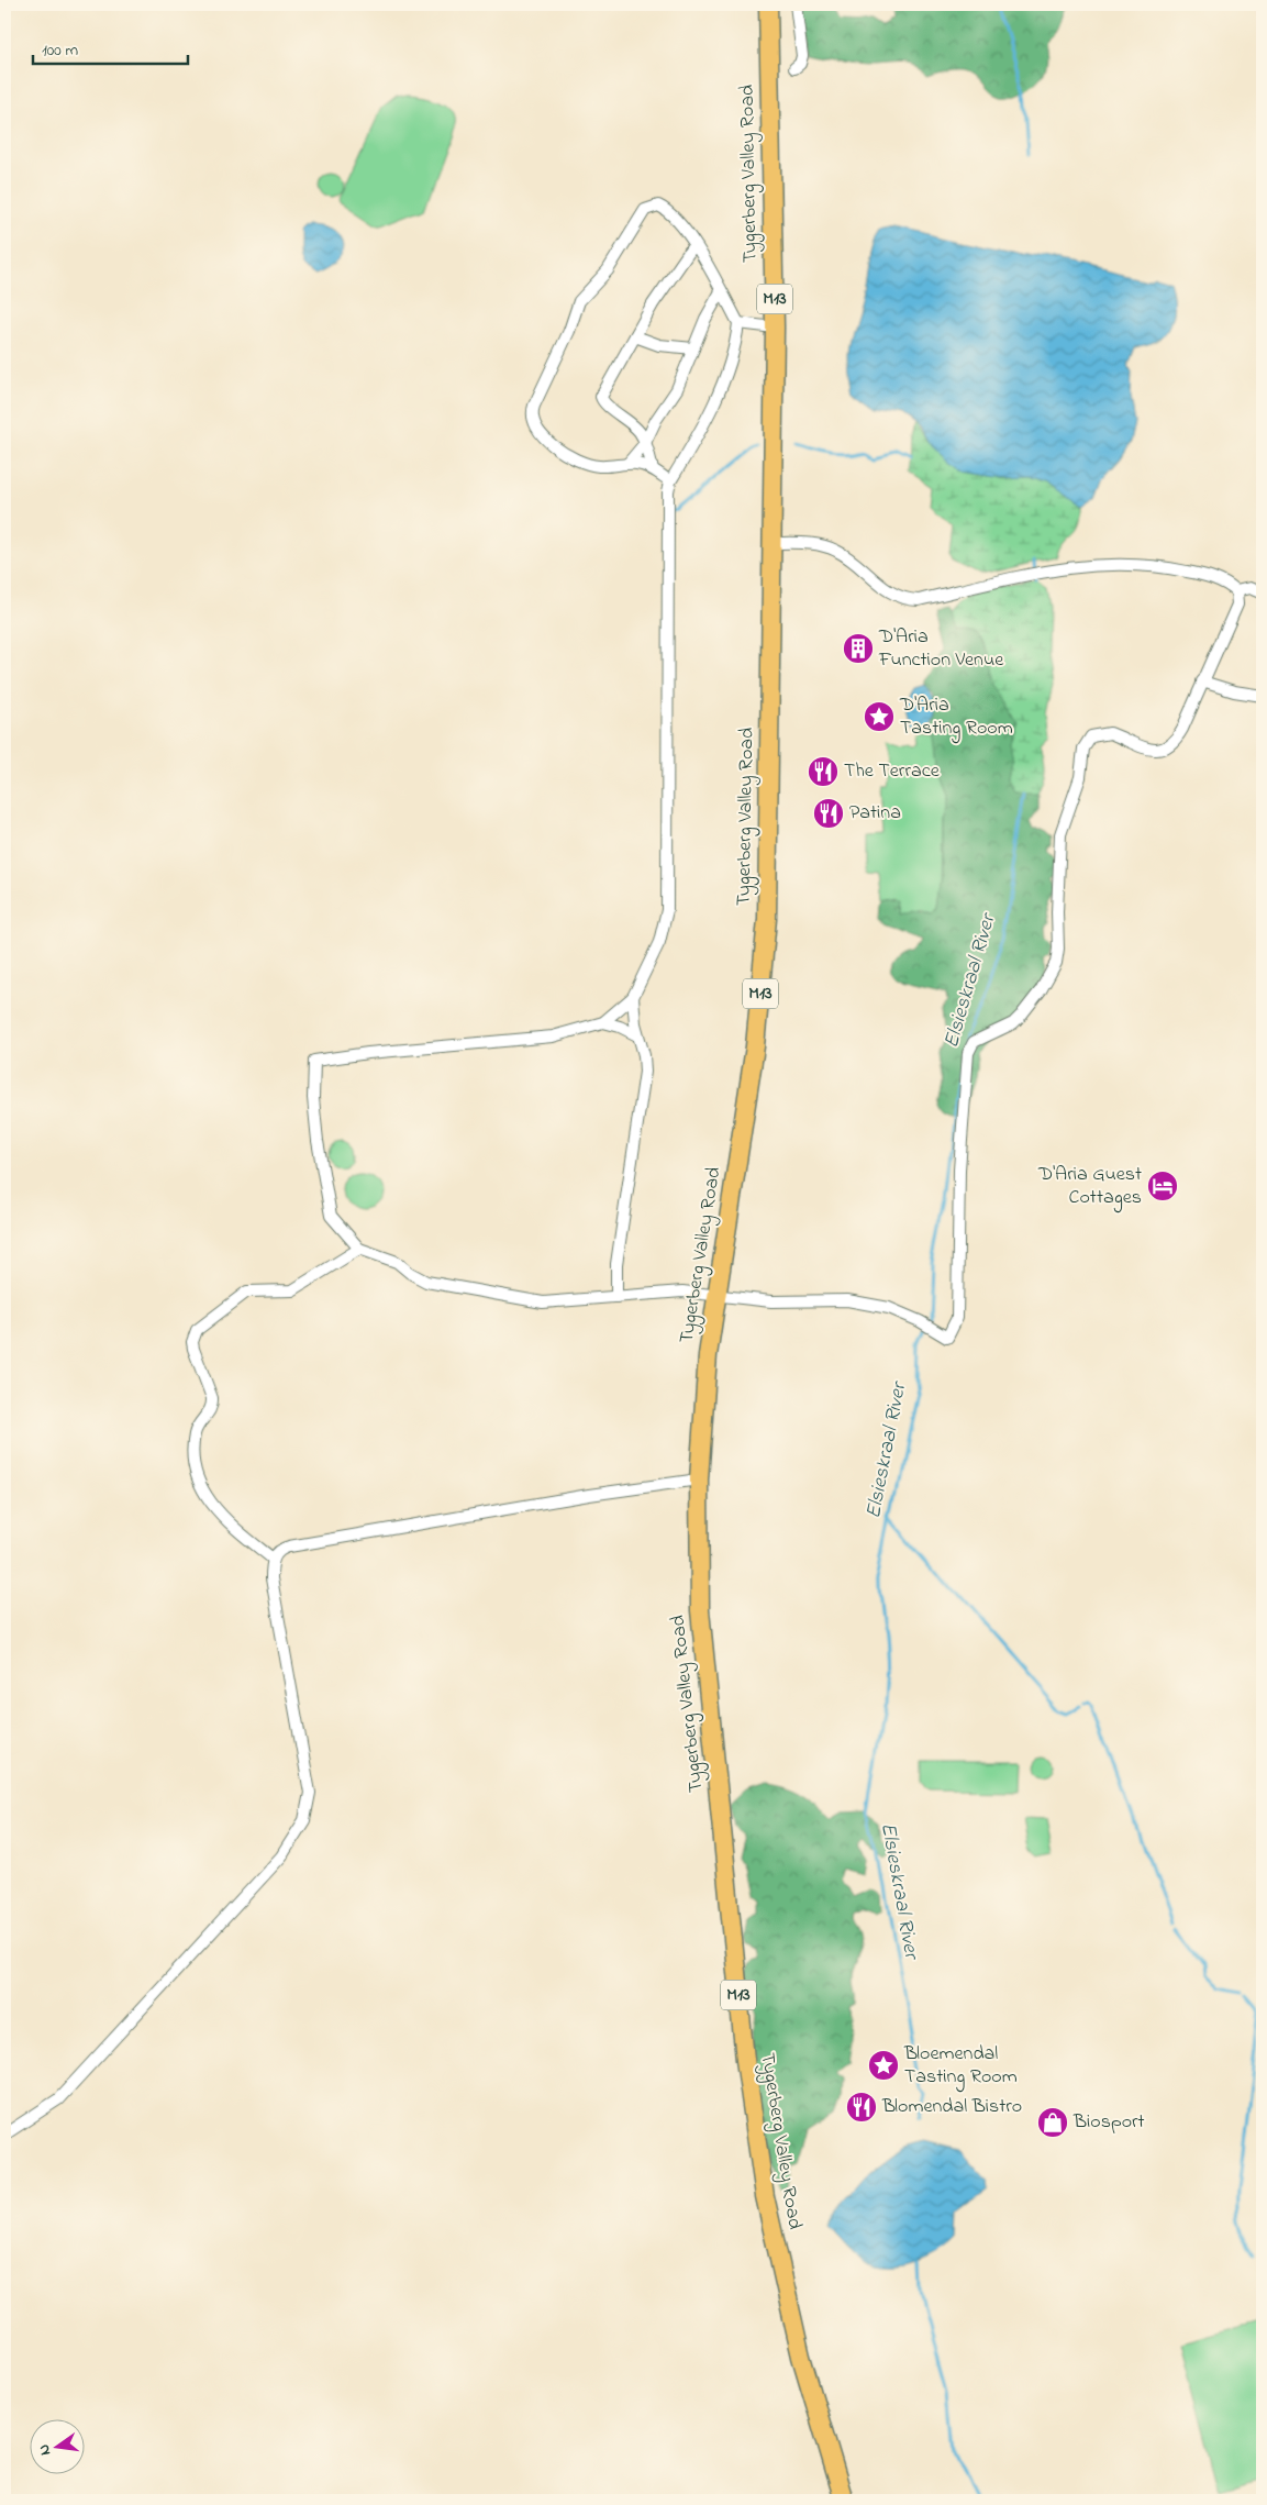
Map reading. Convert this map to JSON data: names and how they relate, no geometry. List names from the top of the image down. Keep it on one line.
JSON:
{"streets":{"main road":["Tygerberg Valley Road","M13"]},"water":["Elsieskraal River"],"places":{"building":["D'Aria Function Venue"],"place":["D'Aria Tasting Room","Bloemendal Tasting Room"],"restaurant":["The Terrace","Patina","Blomendal Bistro"],"hotel":["D'Aria Guest Cottages"],"shop":["Biosport"]},"scale_bar":"100 m","north":"left"}
